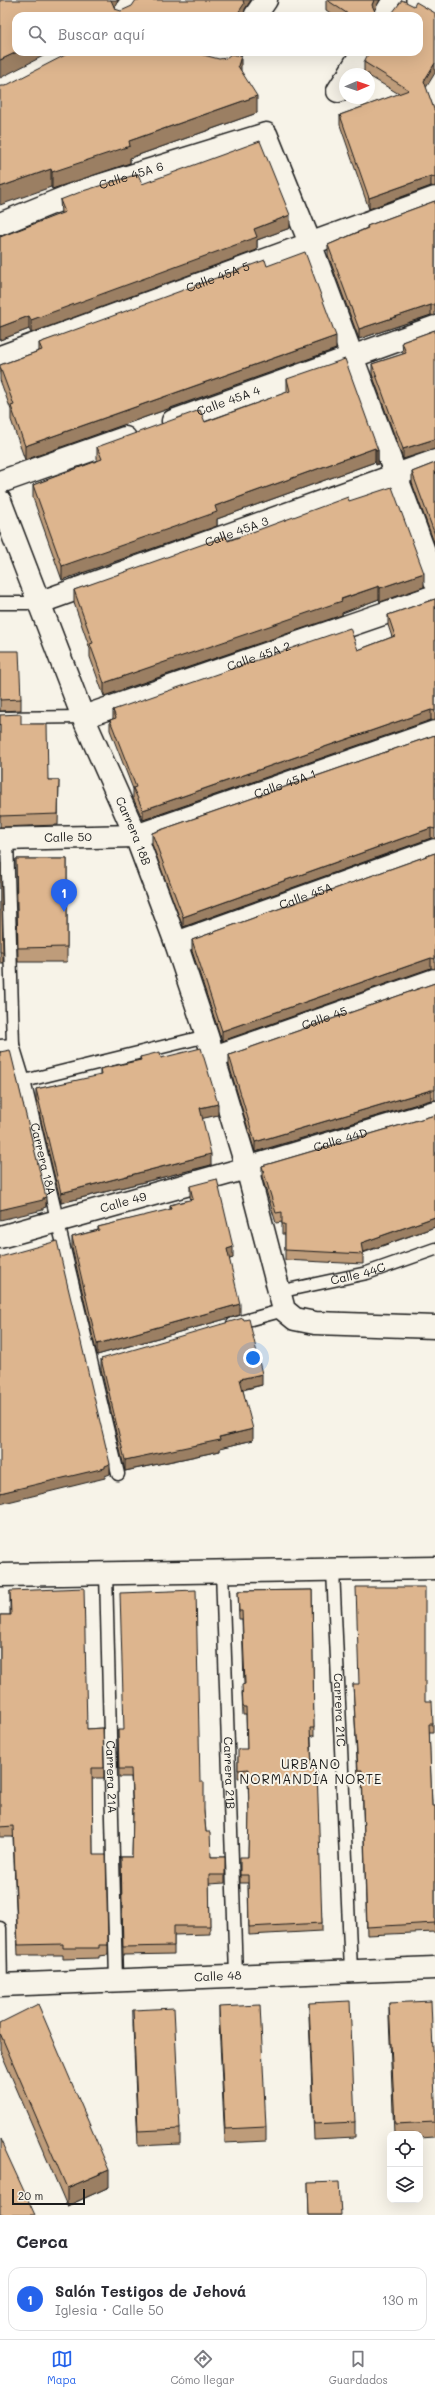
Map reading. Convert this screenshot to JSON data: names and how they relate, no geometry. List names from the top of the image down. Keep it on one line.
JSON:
{"streets":{"street":["Calle 45A 6","Calle 45A 5","Calle 45A 4","Calle 45A 3","Calle 45A 2","Calle 45A 1","Carrera 18B","Calle 50","Calle 45A","Calle 45","Calle 44D","Calle 49","Calle 48"],"lane":["Carrera 18A","Calle 44C","Carrera 21C","Carrera 21B","Carrera 21A"]},"crossings":[["Calle 45A 6","Calle 45A 5"],["Calle 45A 3","Carrera 18B"],["Calle 45A 2","Carrera 18B"],["Calle 45A 1","Carrera 18B"],["Calle 45A 1","Calle 50"],["Carrera 18B","Calle 50"],["Carrera 18B","Calle 45A"],["Carrera 18B","Calle 45"],["Carrera 18B","Calle 44D"],["Carrera 18B","Calle 49"],["Carrera 18B","Calle 44C"],["Calle 50","Carrera 18A"],["Calle 44D","Calle 49"],["Carrera 18A","Calle 49"],["Carrera 21C","Calle 48"],["Carrera 21B","Calle 48"],["Carrera 21A","Calle 48"]],"districts":["URBANO NORMANDÍA NORTE"],"scale_bar":"20 m","north":"right","page":{"search":"Buscar aquí","pins":"1","scale":"20 m","heading":"Cerca","list":[{"mark":"1","name":"Salón Testigos de Jehová","note":"Iglesia · Calle 50","value":"130 m"}],"nav":["Mapa","Cómo llegar","Guardados"]}}
